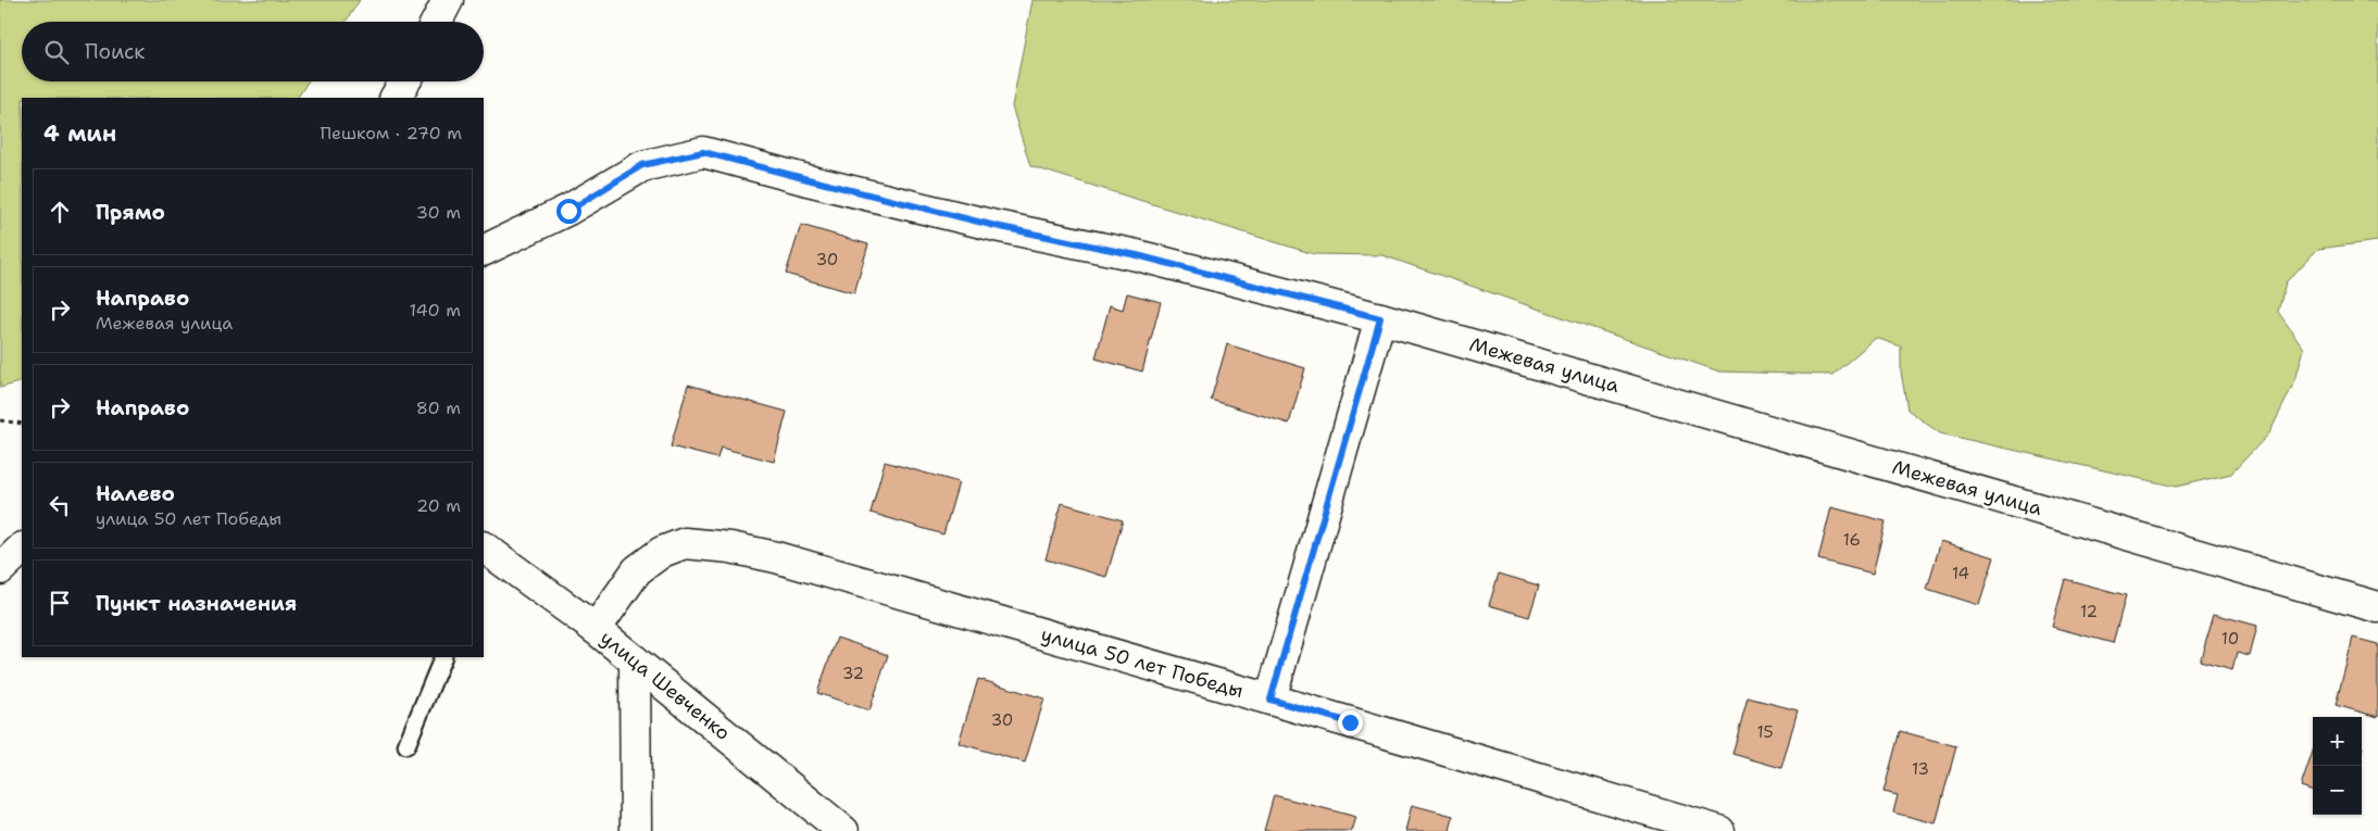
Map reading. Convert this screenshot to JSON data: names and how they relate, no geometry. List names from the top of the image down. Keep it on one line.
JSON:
{"streets":{"street":["Межевая улица","улица 50 лет Победы","улица Шевченко"]},"crossings":[["улица 50 лет Победы","улица Шевченко"]],"house_numbers":["30","16","14","12","10","32","30","15","13"],"page":{"search":"Поиск","heading":["4 мин","Пешком · 270 m"],"list":[["Прямо","30 m"],["Направо","Межевая улица","140 m"],["Направо","80 m"],["Налево","улица 50 лет Победы","20 m"],"Пункт назначения"],"map_buttons":["+","−"]}}
